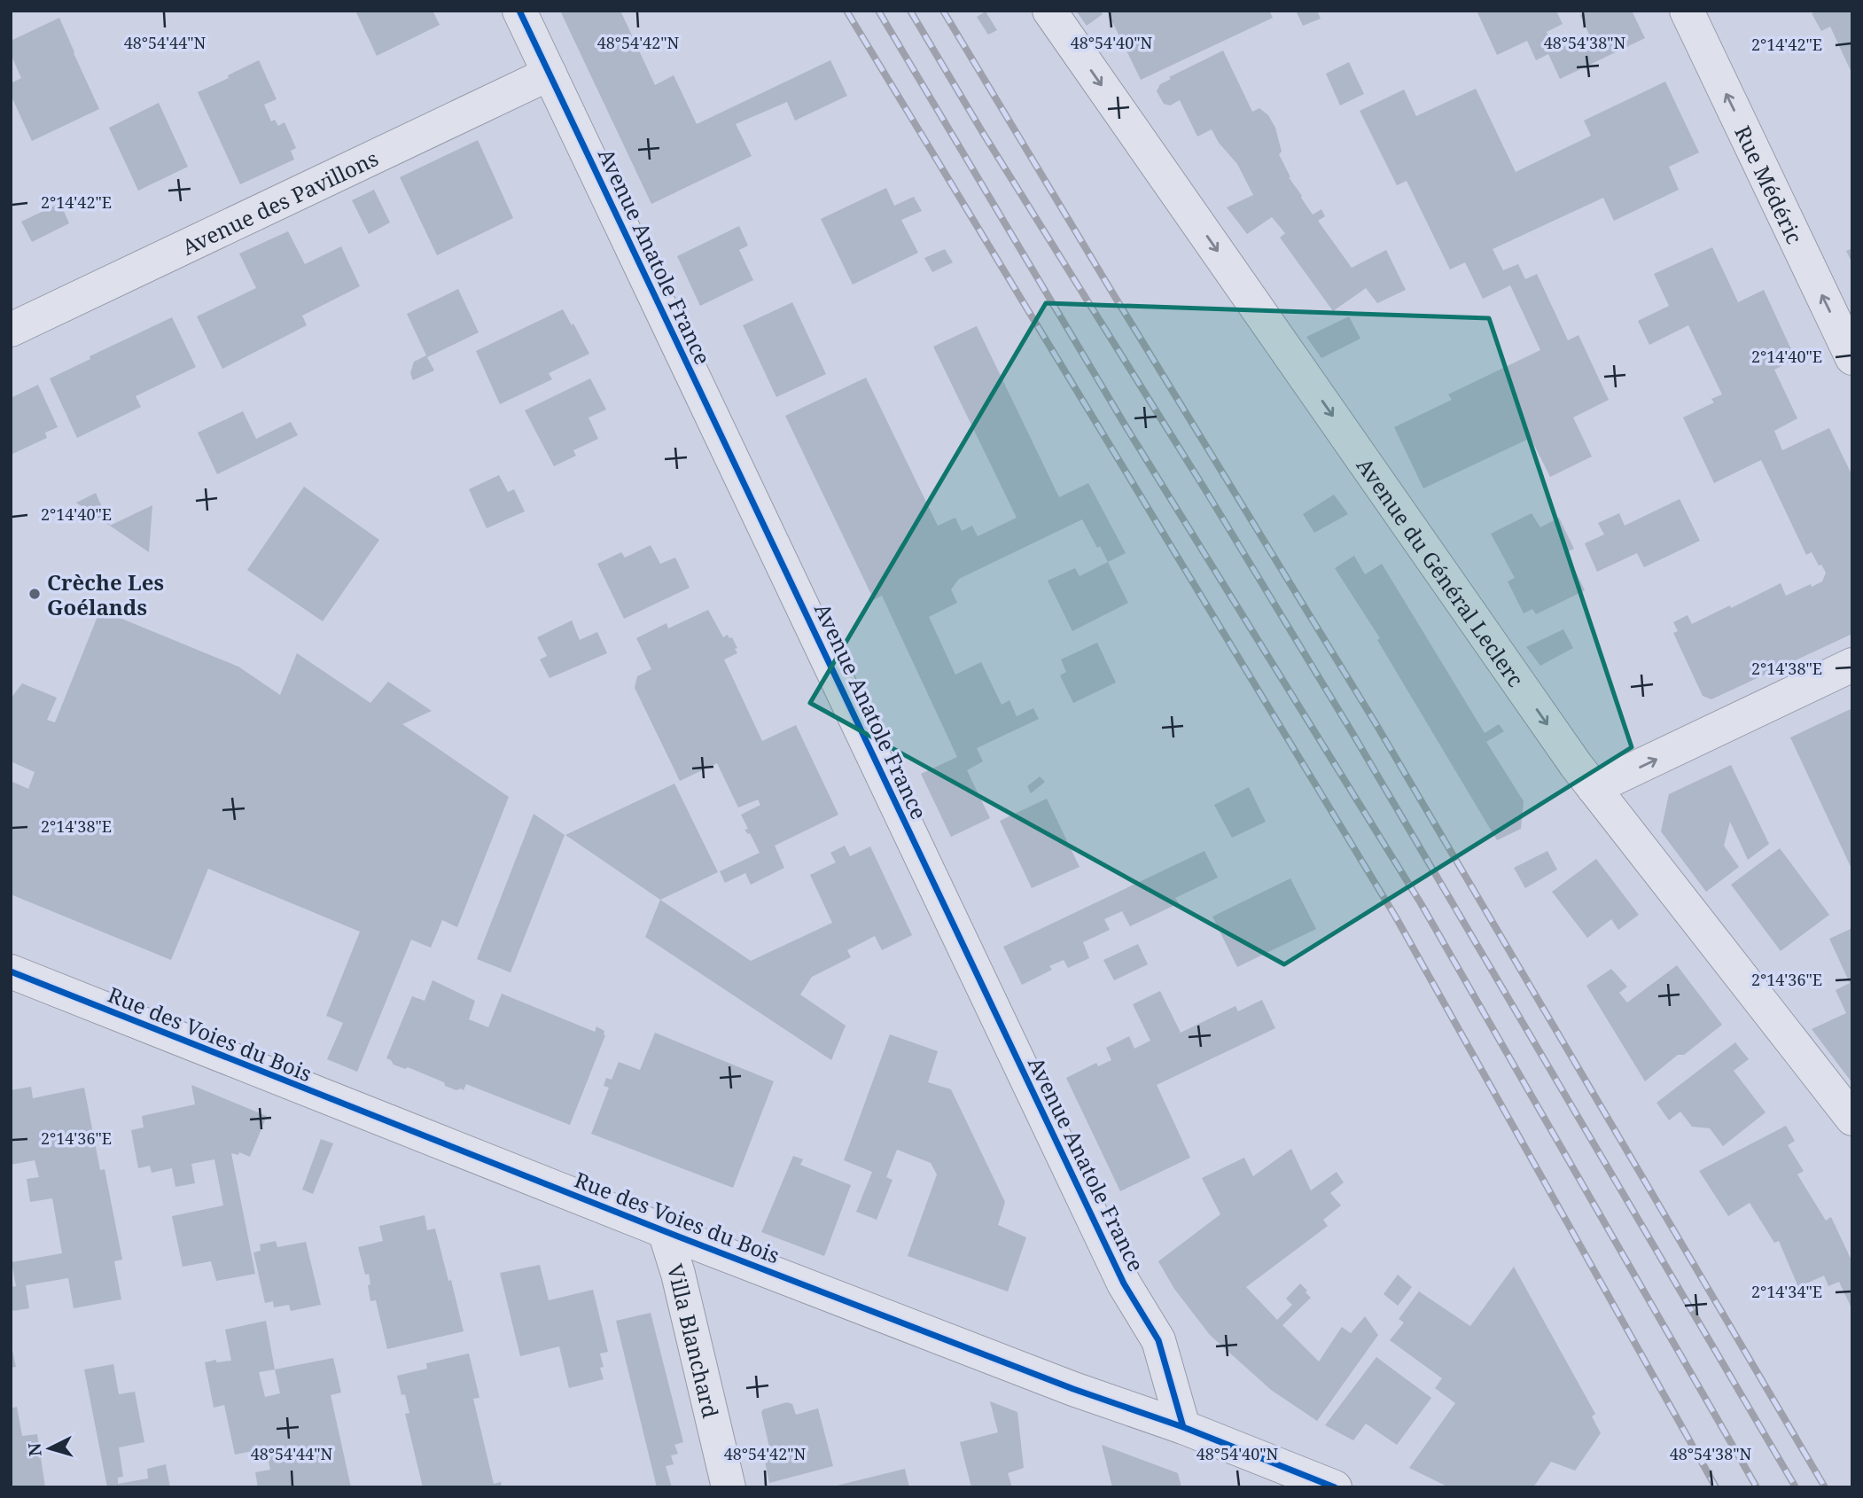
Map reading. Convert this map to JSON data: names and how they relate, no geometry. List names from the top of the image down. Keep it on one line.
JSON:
{"streets":{"street":["Rue Médéric","Avenue des Pavillons","Avenue Anatole France","Avenue du Général Leclerc","Rue des Voies du Bois","Villa Blanchard"]},"crossings":[["Avenue des Pavillons","Avenue Anatole France"],["Avenue Anatole France","Rue des Voies du Bois"],["Rue des Voies du Bois","Villa Blanchard"]],"one_way":["Rue Médéric","Avenue du Général Leclerc"],"places":["Crèche Les Goélands"],"north":"left","coordinates":["48°54'44\"N","48°54'42\"N","48°54'40\"N","48°54'38\"N","2°14'42\"E","2°14'40\"E","2°14'38\"E","2°14'36\"E","2°14'34\"E"]}
